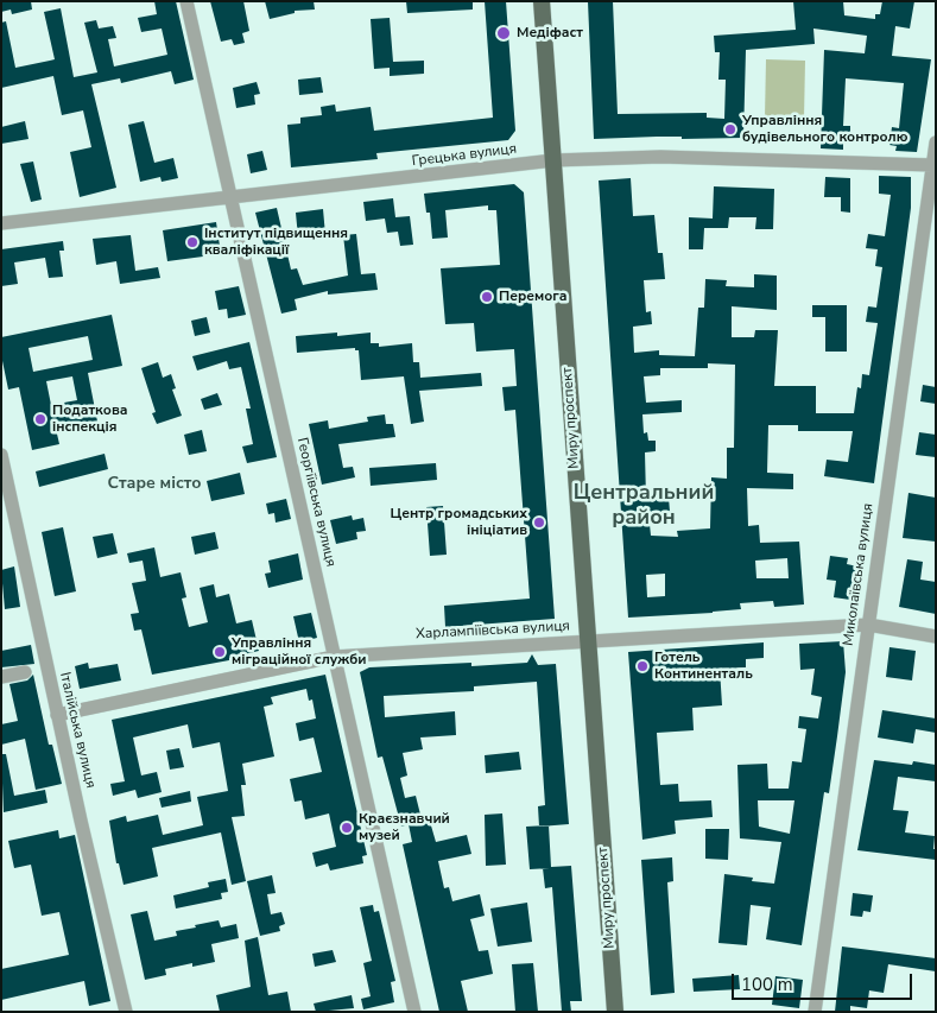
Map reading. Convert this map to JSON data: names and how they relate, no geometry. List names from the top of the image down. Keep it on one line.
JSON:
{"streets":{"main road":["Миру проспект"],"street":["Грецька вулиця","Георгіївська вулиця","Миколаївська вулиця","Харлампіївська вулиця","Італійська вулиця"]},"crossings":[["Грецька вулиця","Миру проспект"],["Грецька вулиця","Георгіївська вулиця"],["Грецька вулиця","Миколаївська вулиця"],["Миру проспект","Харлампіївська вулиця"],["Георгіївська вулиця","Харлампіївська вулиця"],["Миколаївська вулиця","Харлампіївська вулиця"],["Харлампіївська вулиця","Італійська вулиця"]],"districts":["Старе місто","Центральний район"],"places":["Медіфаст","Управління будівельного контролю","Інститут підвищення кваліфікації","Перемога","Податкова інспекція","Центр громадських ініціатив","Управління міграційної служби","Готель Континенталь","Краєзнавчий музей"],"scale_bar":"100 m"}
